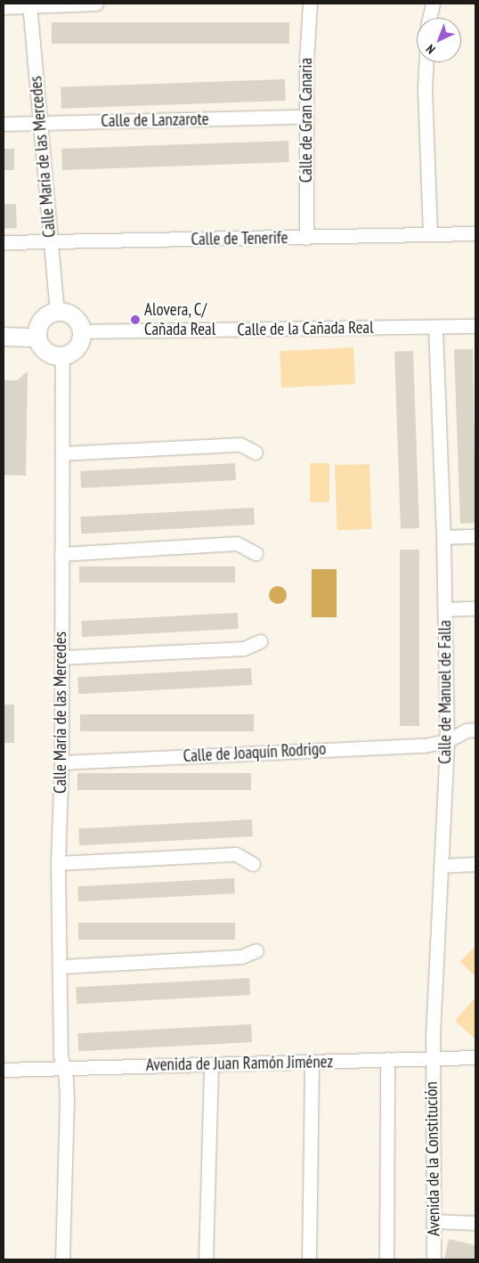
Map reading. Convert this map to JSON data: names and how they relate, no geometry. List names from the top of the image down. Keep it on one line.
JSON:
{"streets":{"street":["Calle de Lanzarote","Calle de Gran Canaria","Calle María de las Mercedes","Calle de Tenerife","Calle de la Cañada Real","Calle de Manuel de Falla","Calle de Joaquín Rodrigo","Avenida de Juan Ramón Jiménez","Avenida de la Constitución"]},"crossings":[["Calle de Lanzarote","Calle de Gran Canaria"],["Calle de Lanzarote","Calle María de las Mercedes"],["Calle de Gran Canaria","Calle de Tenerife"],["Calle María de las Mercedes","Calle de Tenerife"],["Calle María de las Mercedes","Calle de la Cañada Real"],["Calle María de las Mercedes","Calle de Joaquín Rodrigo"],["Calle María de las Mercedes","Avenida de Juan Ramón Jiménez"],["Calle de la Cañada Real","Calle de Manuel de Falla"],["Calle de Manuel de Falla","Calle de Joaquín Rodrigo"],["Calle de Manuel de Falla","Avenida de Juan Ramón Jiménez"],["Calle de Manuel de Falla","Avenida de la Constitución"],["Avenida de Juan Ramón Jiménez","Avenida de la Constitución"]],"places":["Alovera, C/ Cañada Real"],"north":"bottom left"}
